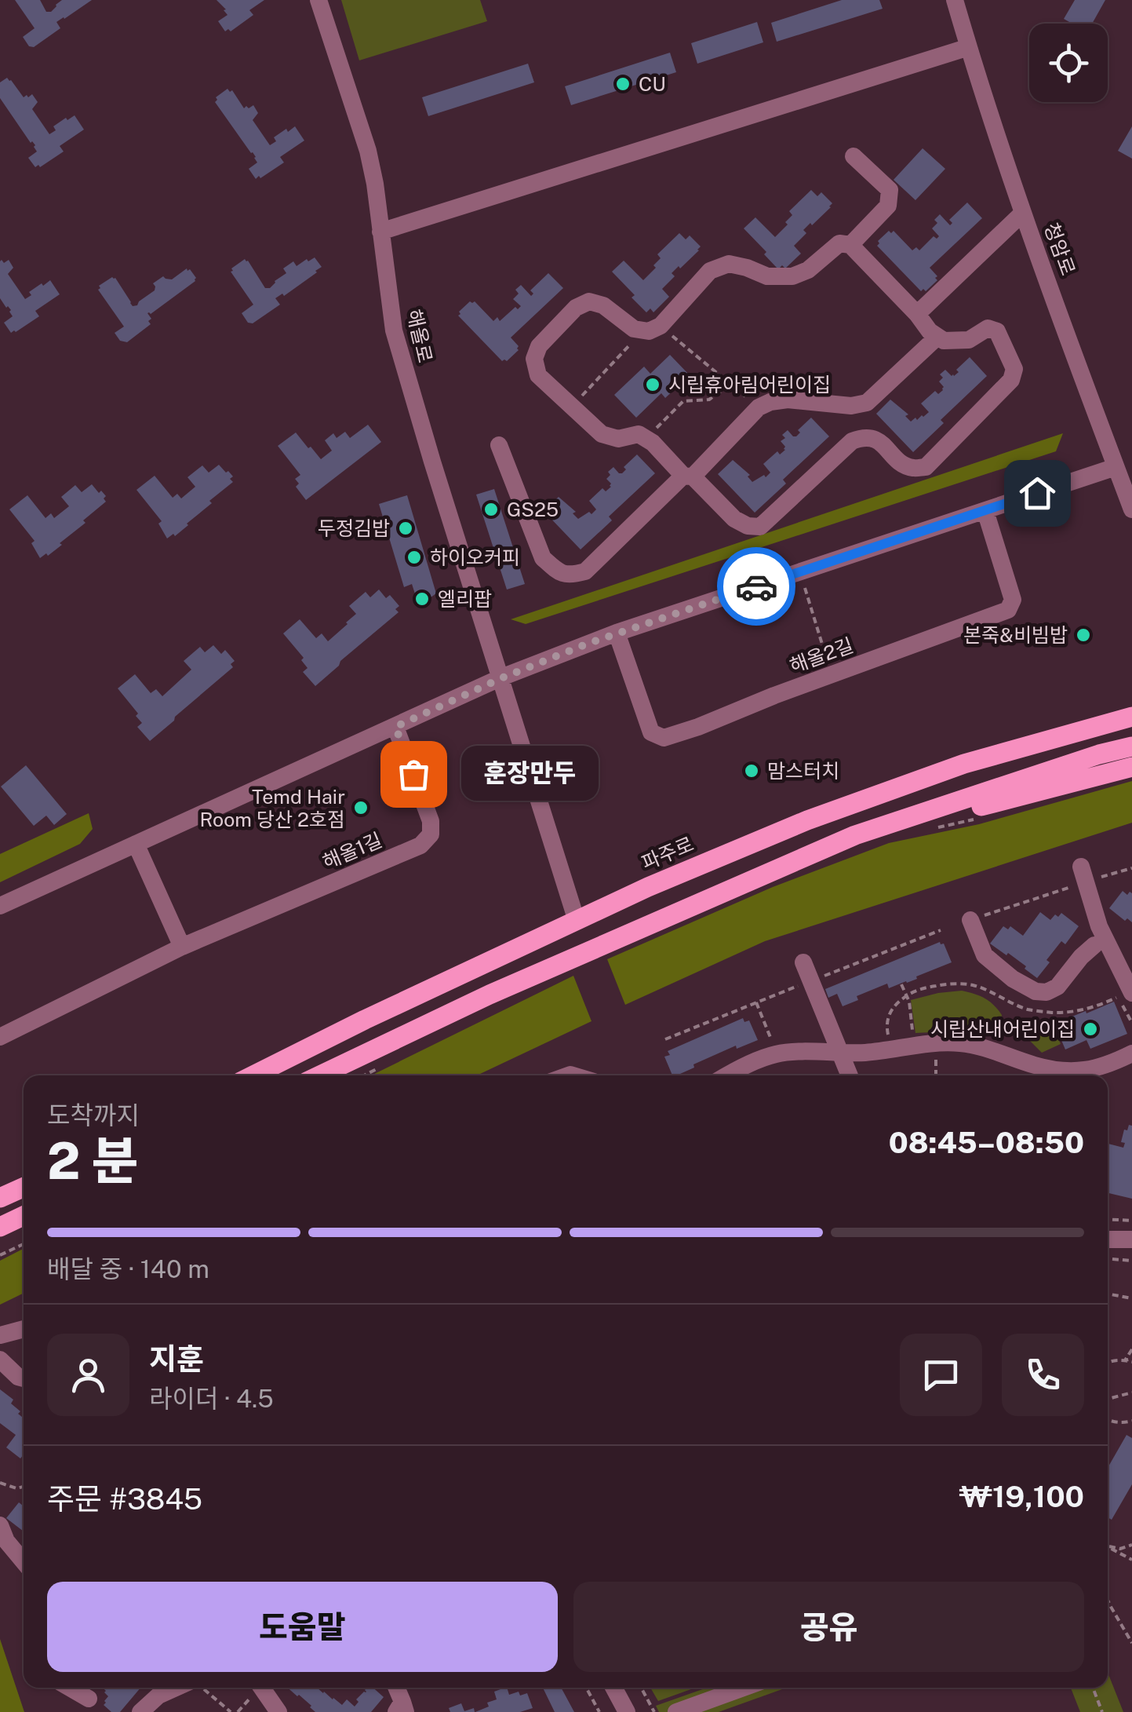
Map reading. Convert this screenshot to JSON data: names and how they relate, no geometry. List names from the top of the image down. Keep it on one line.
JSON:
{"streets":{"main road":["파주로"],"street":["청암로","해올로","해올2길","해올1길"]},"crossings":[["해올로","파주로"]],"places":["CU","시립휴아림어린이집","GS25","두정김밥","하이오커피","엘리팝","본죽&비빔밥","맘스터치","훈장만두","Temd Hair Room 당산 2호점","시립산내어린이집"],"page":{"bubble":"훈장만두","heading":["2 분","도착까지","08:45–08:50"],"panel":["지훈","라이더 · 4.5","주문 #3845","₩19,100"],"bar":"배달 중 · 140 m","buttons":["도움말","공유"]}}
